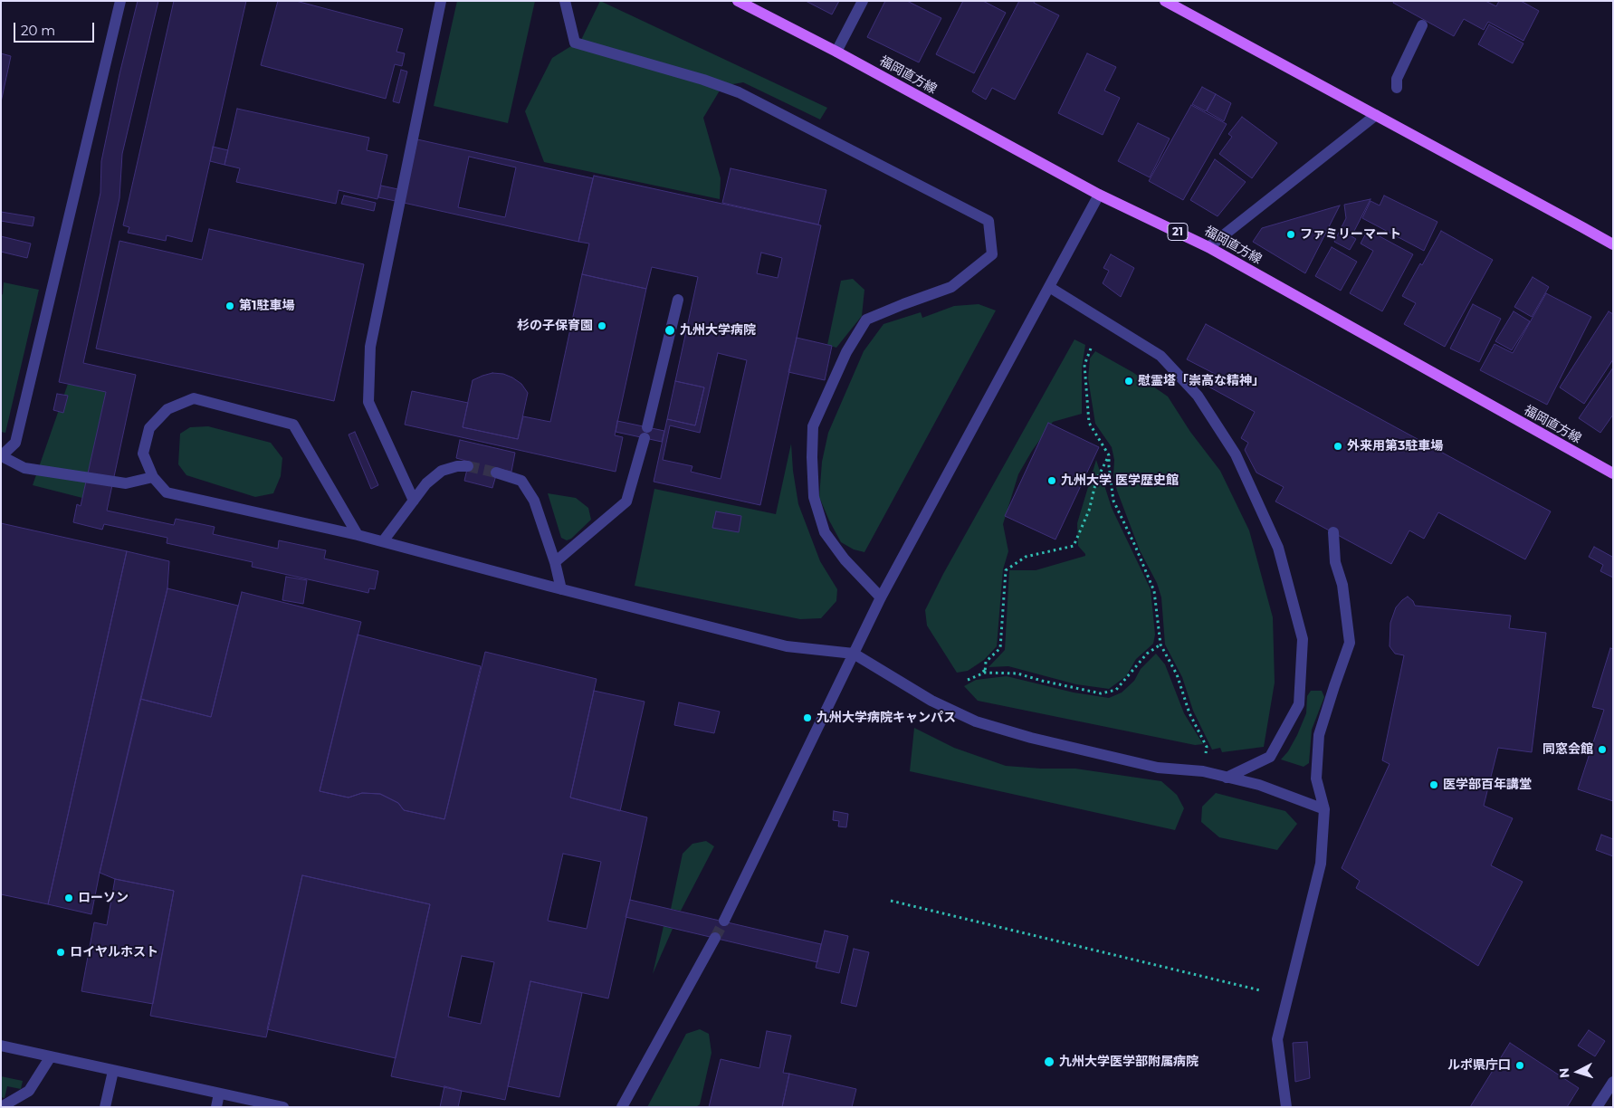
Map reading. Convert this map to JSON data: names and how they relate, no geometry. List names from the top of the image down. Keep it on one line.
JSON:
{"streets":{"main road":["福岡直方線","21"]},"places":["ファミリーマート","第1駐車場","杉の子保育園","九州大学病院","慰霊塔「崇高な精神」","外来用第3駐車場","九州大学 医学歴史館","九州大学病院キャンパス","同窓会館","医学部百年講堂","ローソン","ロイヤルホスト","九州大学医学部附属病院","ルポ県庁口"],"scale_bar":"20 m","north":"left"}
